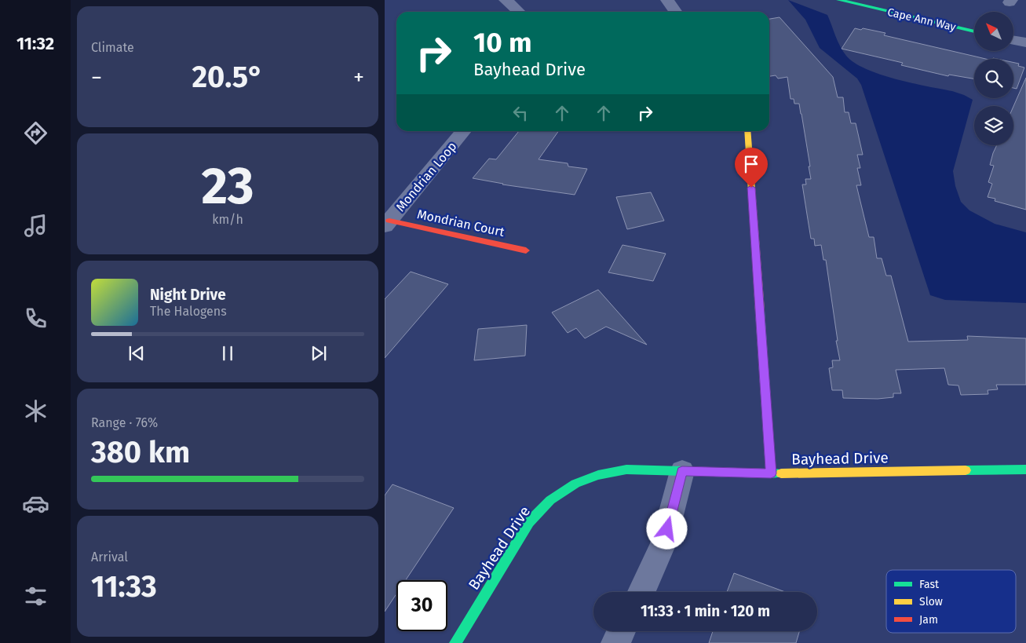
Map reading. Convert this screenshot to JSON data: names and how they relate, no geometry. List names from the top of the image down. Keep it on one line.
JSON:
{"streets":{"street":["Cape Ann Way","Mondrian Loop","Mondrian Court","Bayhead Drive"]},"crossings":[["Mondrian Loop","Mondrian Court"]],"legend":["Fast","Slow","Jam"],"north":"top left","page":{"tabs":"11:32","tile":["Climate",["23","km/h"],["Range · 76%","380 km"],["Arrival","11:33"]],"turn":["10 m","Bayhead Drive"],"heat":["−","20.5°","+"],"song":["Night Drive","The Halogens"],"limit":"30","trip":"11:33 · 1 min · 120 m"}}
